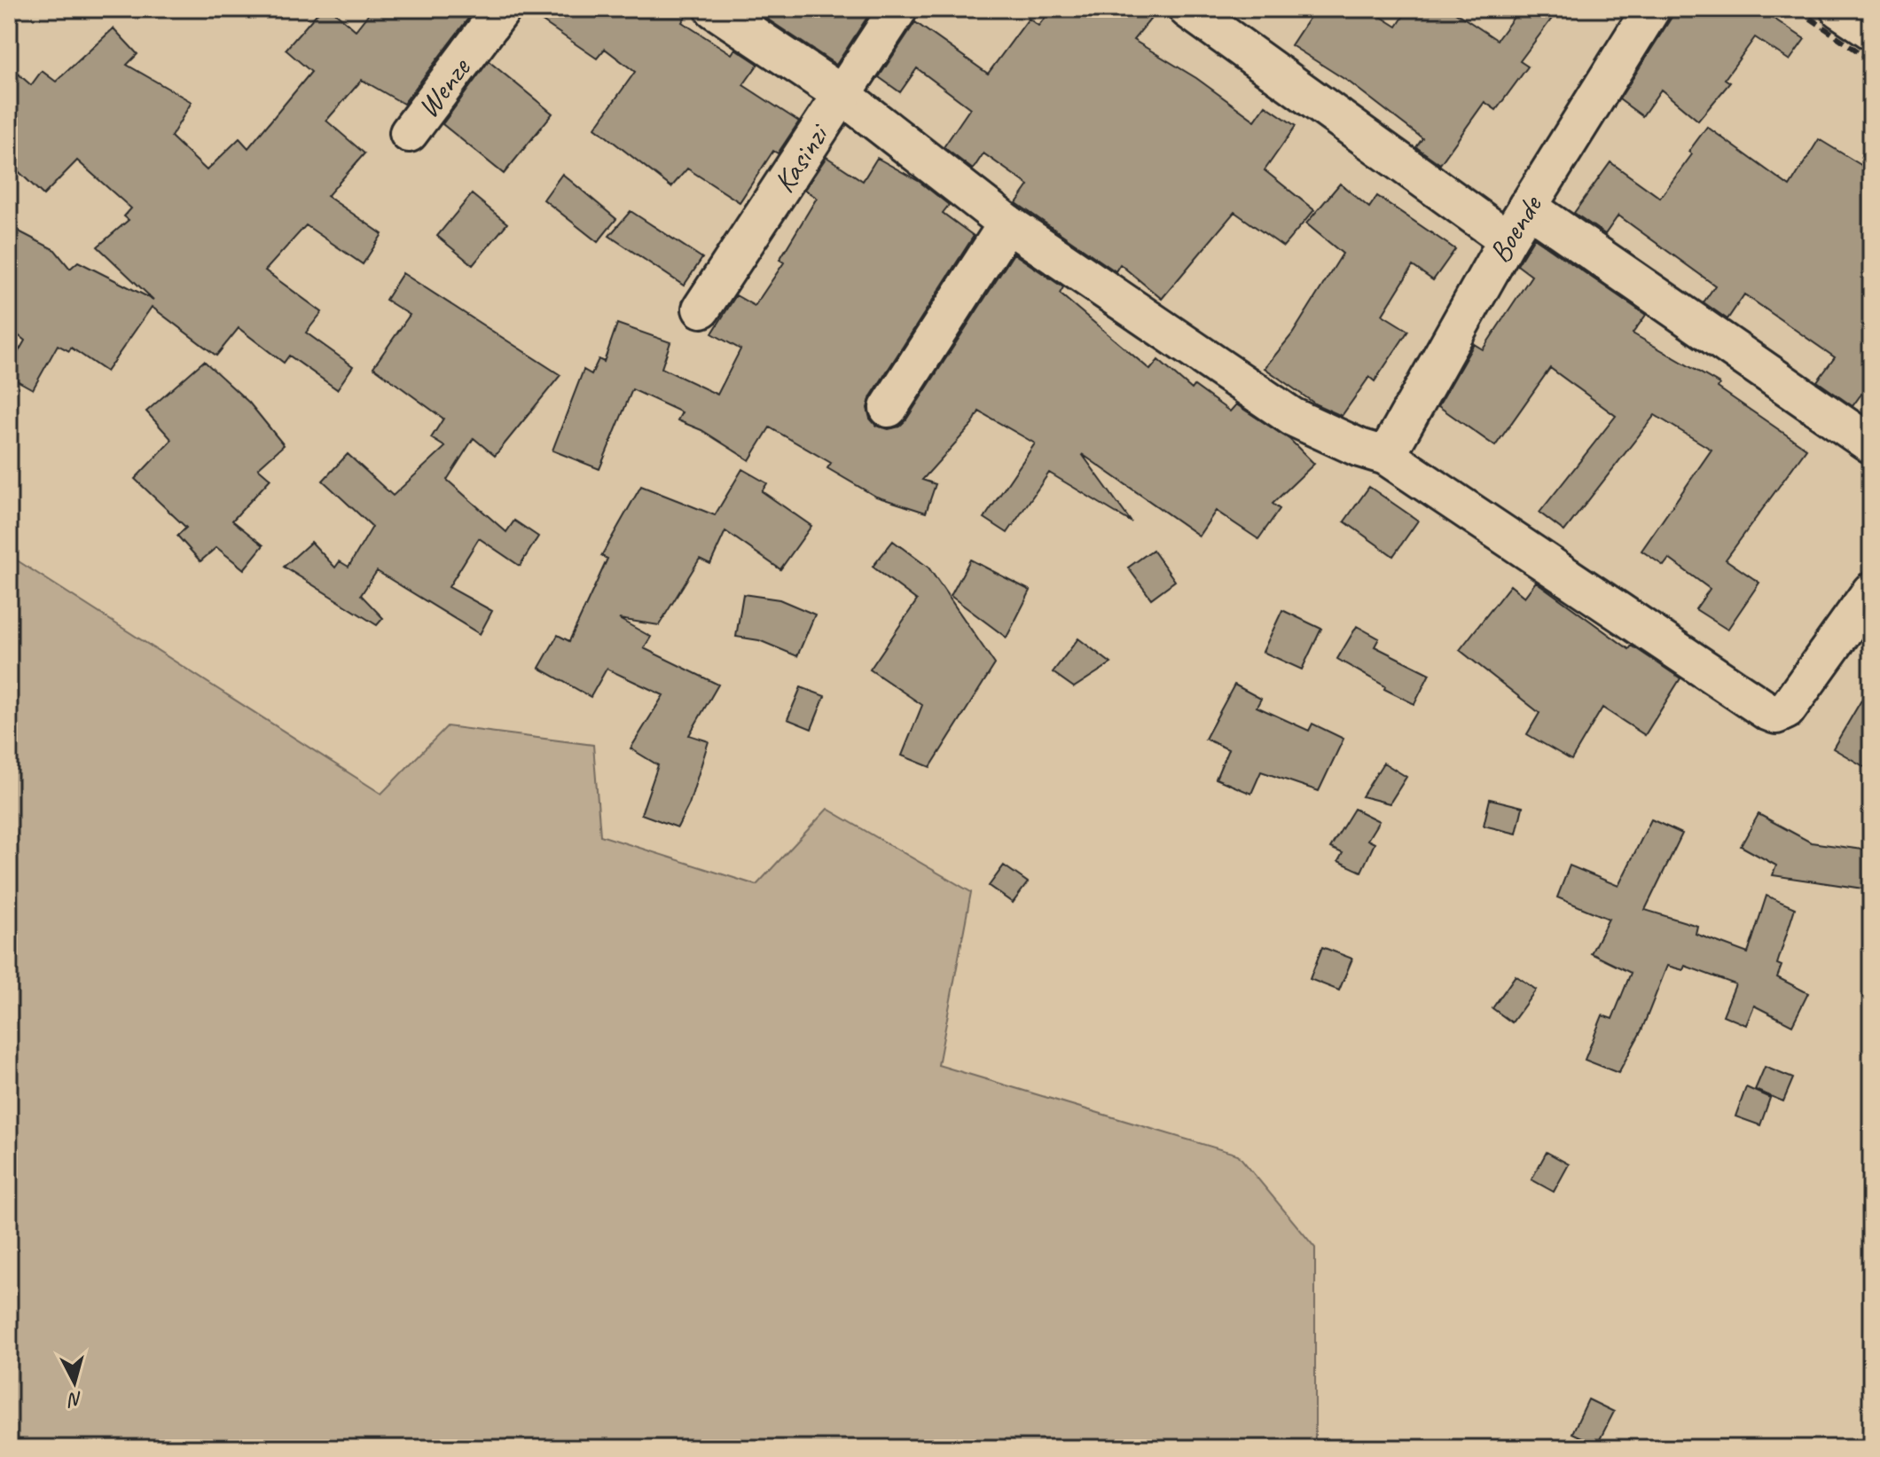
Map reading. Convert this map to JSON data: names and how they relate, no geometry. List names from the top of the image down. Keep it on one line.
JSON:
{"streets":{"street":["Wenze","Kasinzi","Boende"]},"north":"bottom"}
